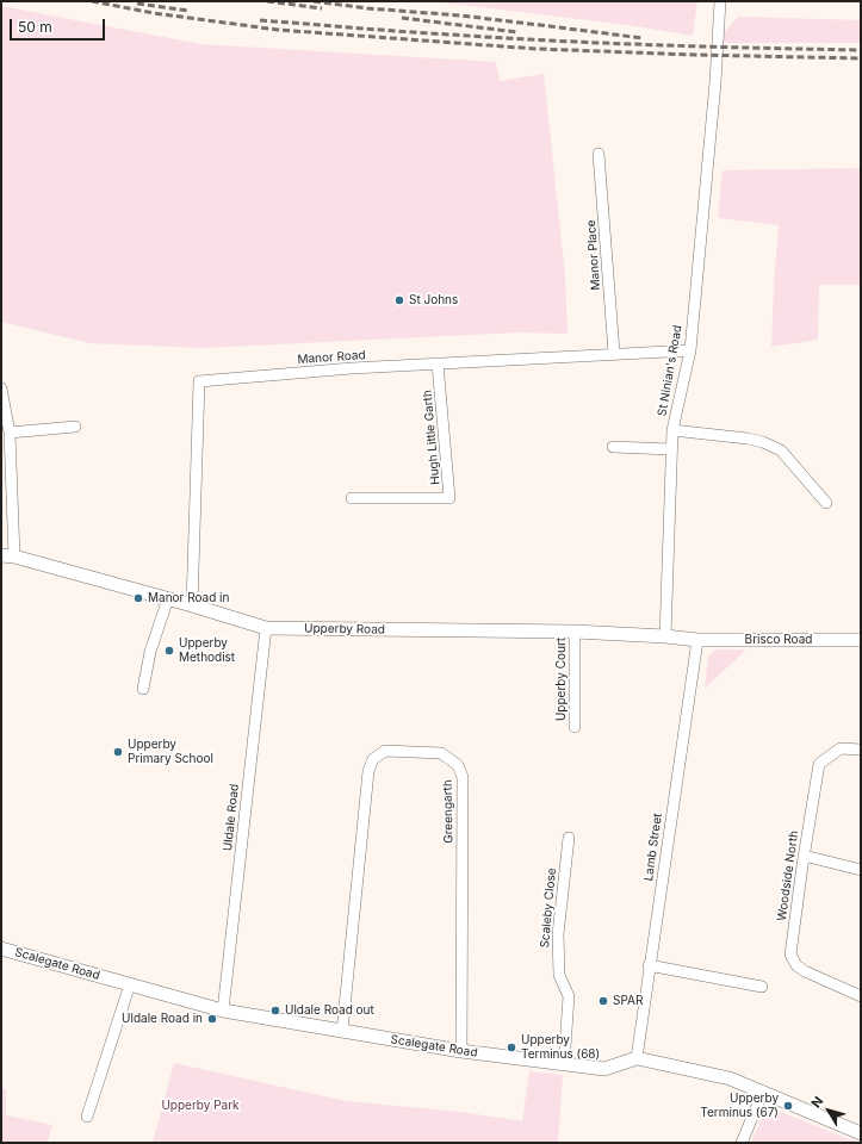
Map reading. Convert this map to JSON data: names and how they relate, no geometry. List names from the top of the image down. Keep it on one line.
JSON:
{"streets":{"street":["Manor Place","Manor Road","St Ninian's Road","Hugh Little Garth","Upperby Road","Brisco Road","Upperby Court","Greengarth","Uldale Road","Lamb Street","Woodside North","Scaleby Close","Scalegate Road"]},"crossings":[["Manor Place","Manor Road"],["Manor Road","St Ninian's Road"],["Manor Road","Hugh Little Garth"],["Manor Road","Upperby Road"],["St Ninian's Road","Upperby Road"],["Upperby Road","Brisco Road"],["Upperby Road","Upperby Court"],["Upperby Road","Uldale Road"],["Upperby Road","Lamb Street"],["Brisco Road","Lamb Street"],["Greengarth","Scalegate Road"],["Uldale Road","Scalegate Road"],["Lamb Street","Scalegate Road"],["Scaleby Close","Scalegate Road"]],"parks":["Upperby Park"],"places":["St Johns","Manor Road in","Upperby Methodist","Upperby Primary School","SPAR","Uldale Road out","Uldale Road in","Upperby Terminus (68)","Upperby Terminus (67)"],"scale_bar":"50 m","north":"top left"}
